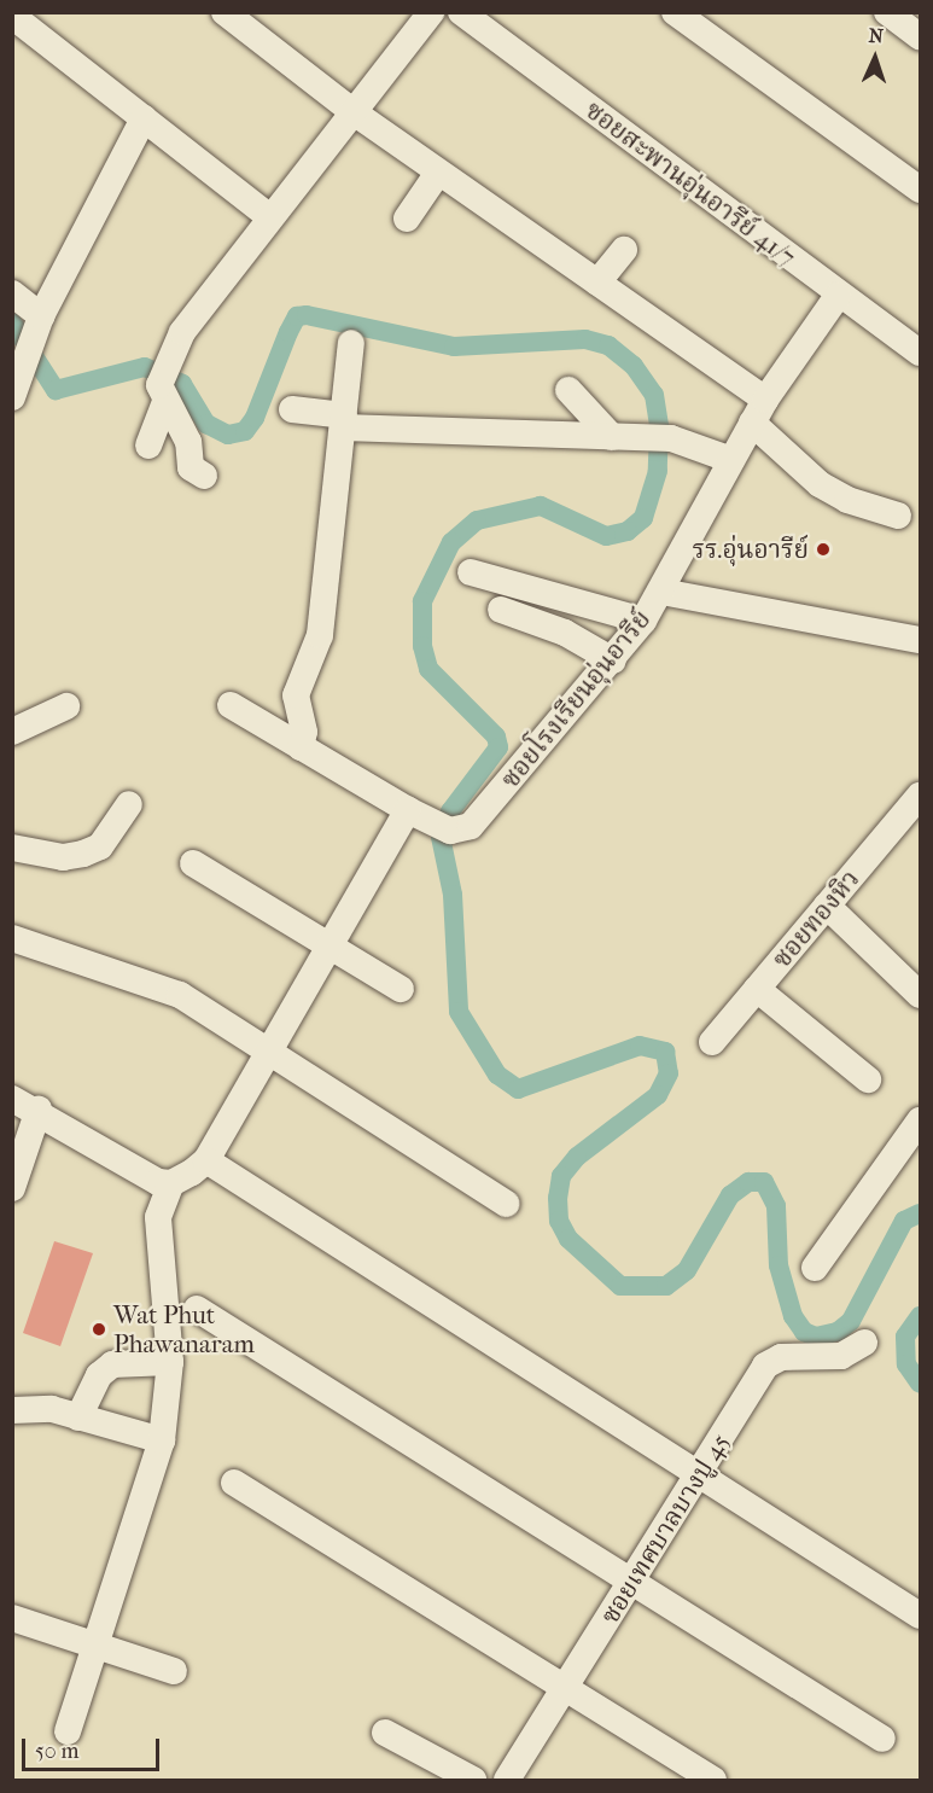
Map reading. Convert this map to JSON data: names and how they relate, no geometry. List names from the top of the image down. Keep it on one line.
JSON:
{"streets":{"street":["ซอยสะพานอุ่นอารีย์ 41/7","ซอยโรงเรียนอุ่นอารีย์","ซอยทองหิว","ซอยเทศบาลบางปู 45"]},"crossings":[["ซอยสะพานอุ่นอารีย์ 41/7","ซอยโรงเรียนอุ่นอารีย์"]],"places":["รร.อุ่นอารีย์","Wat Phut Phawanaram"],"scale_bar":"50 m","north":"top"}
